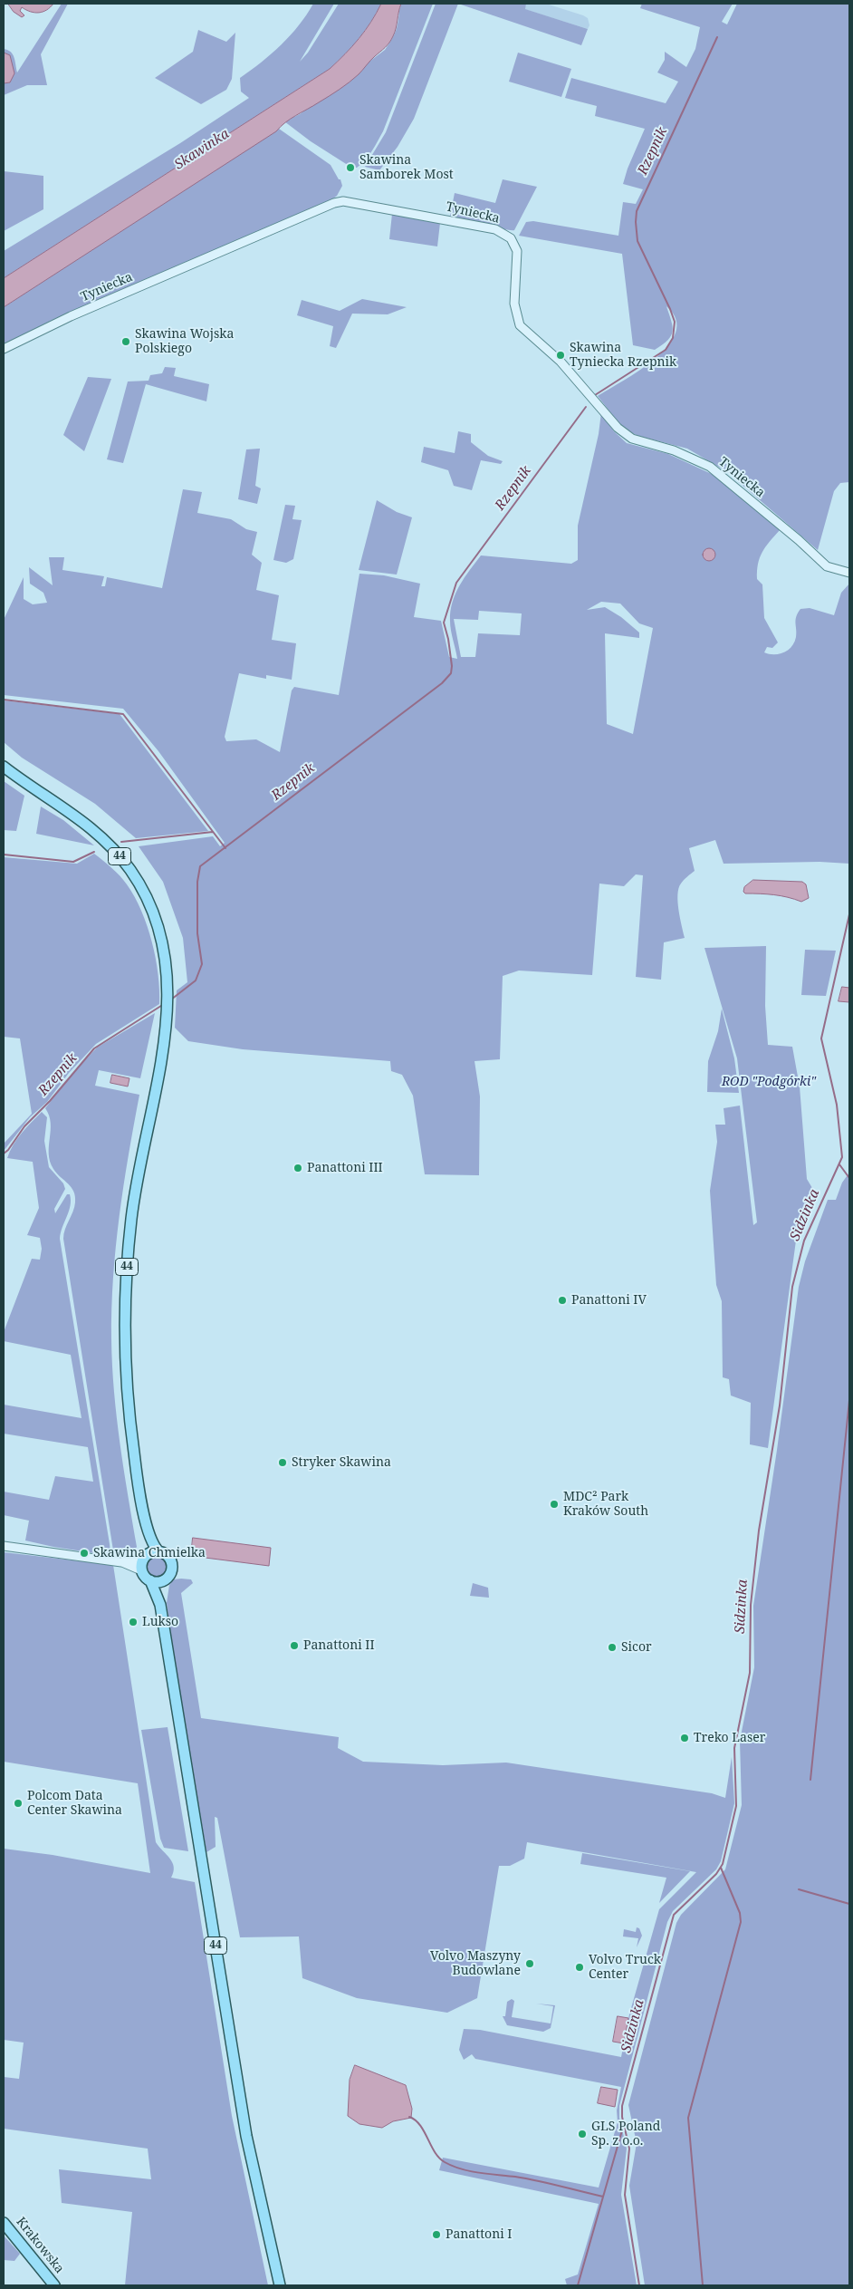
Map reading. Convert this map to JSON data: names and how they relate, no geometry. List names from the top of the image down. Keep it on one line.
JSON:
{"streets":{"main road":["44","Krakowska"],"street":["Tyniecka"]},"water":["Skawinka","Rzepnik","Sidzinka"],"parks":["ROD \"Podgórki\""],"places":["Skawina Samborek Most","Skawina Wojska Polskiego","Skawina Tyniecka Rzepnik","Panattoni III","Panattoni IV","Stryker Skawina","MDC² Park Kraków South","Skawina Chmielka","Lukso","Panattoni II","Sicor","Treko Laser","Polcom Data Center Skawina","Volvo Maszyny Budowlane","Volvo Truck Center","GLS Poland Sp. z o.o.","Panattoni I"]}
